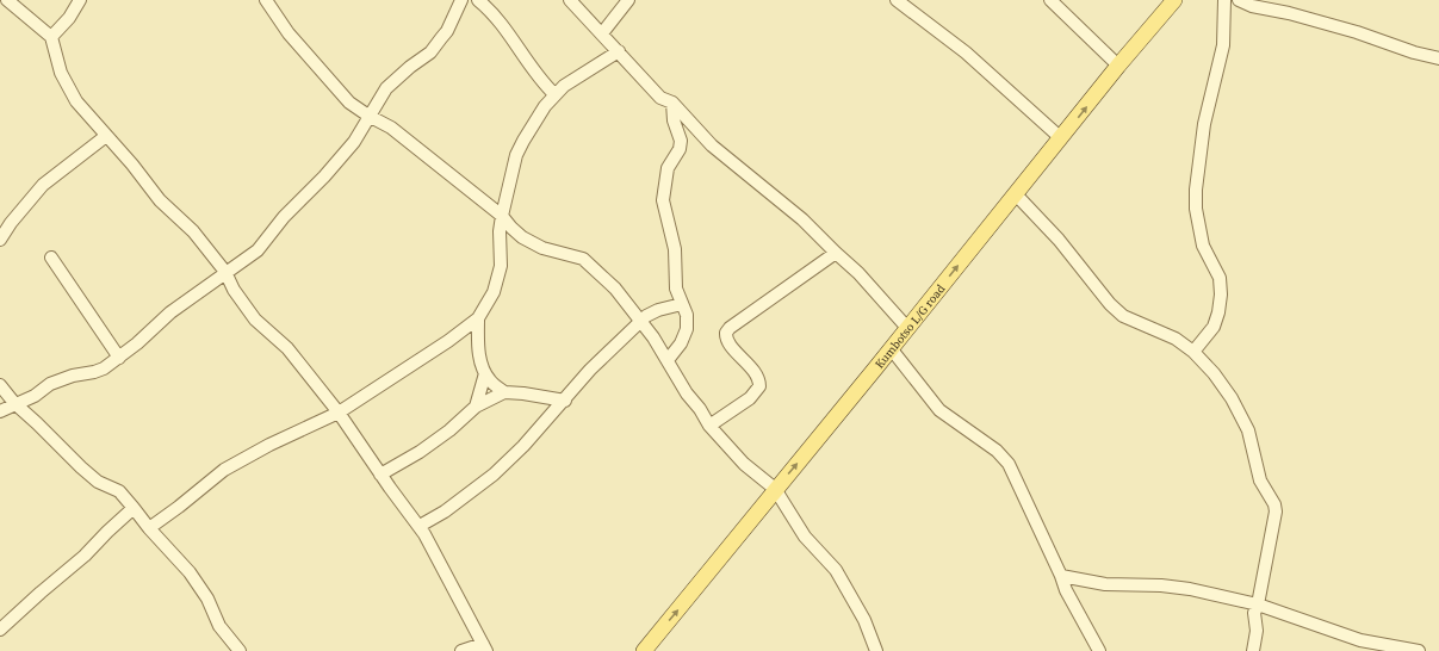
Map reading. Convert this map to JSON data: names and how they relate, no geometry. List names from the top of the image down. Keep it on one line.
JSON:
{"streets":{"main road":["Kumbotso L/G road"]},"one_way":["Kumbotso L/G road"]}
